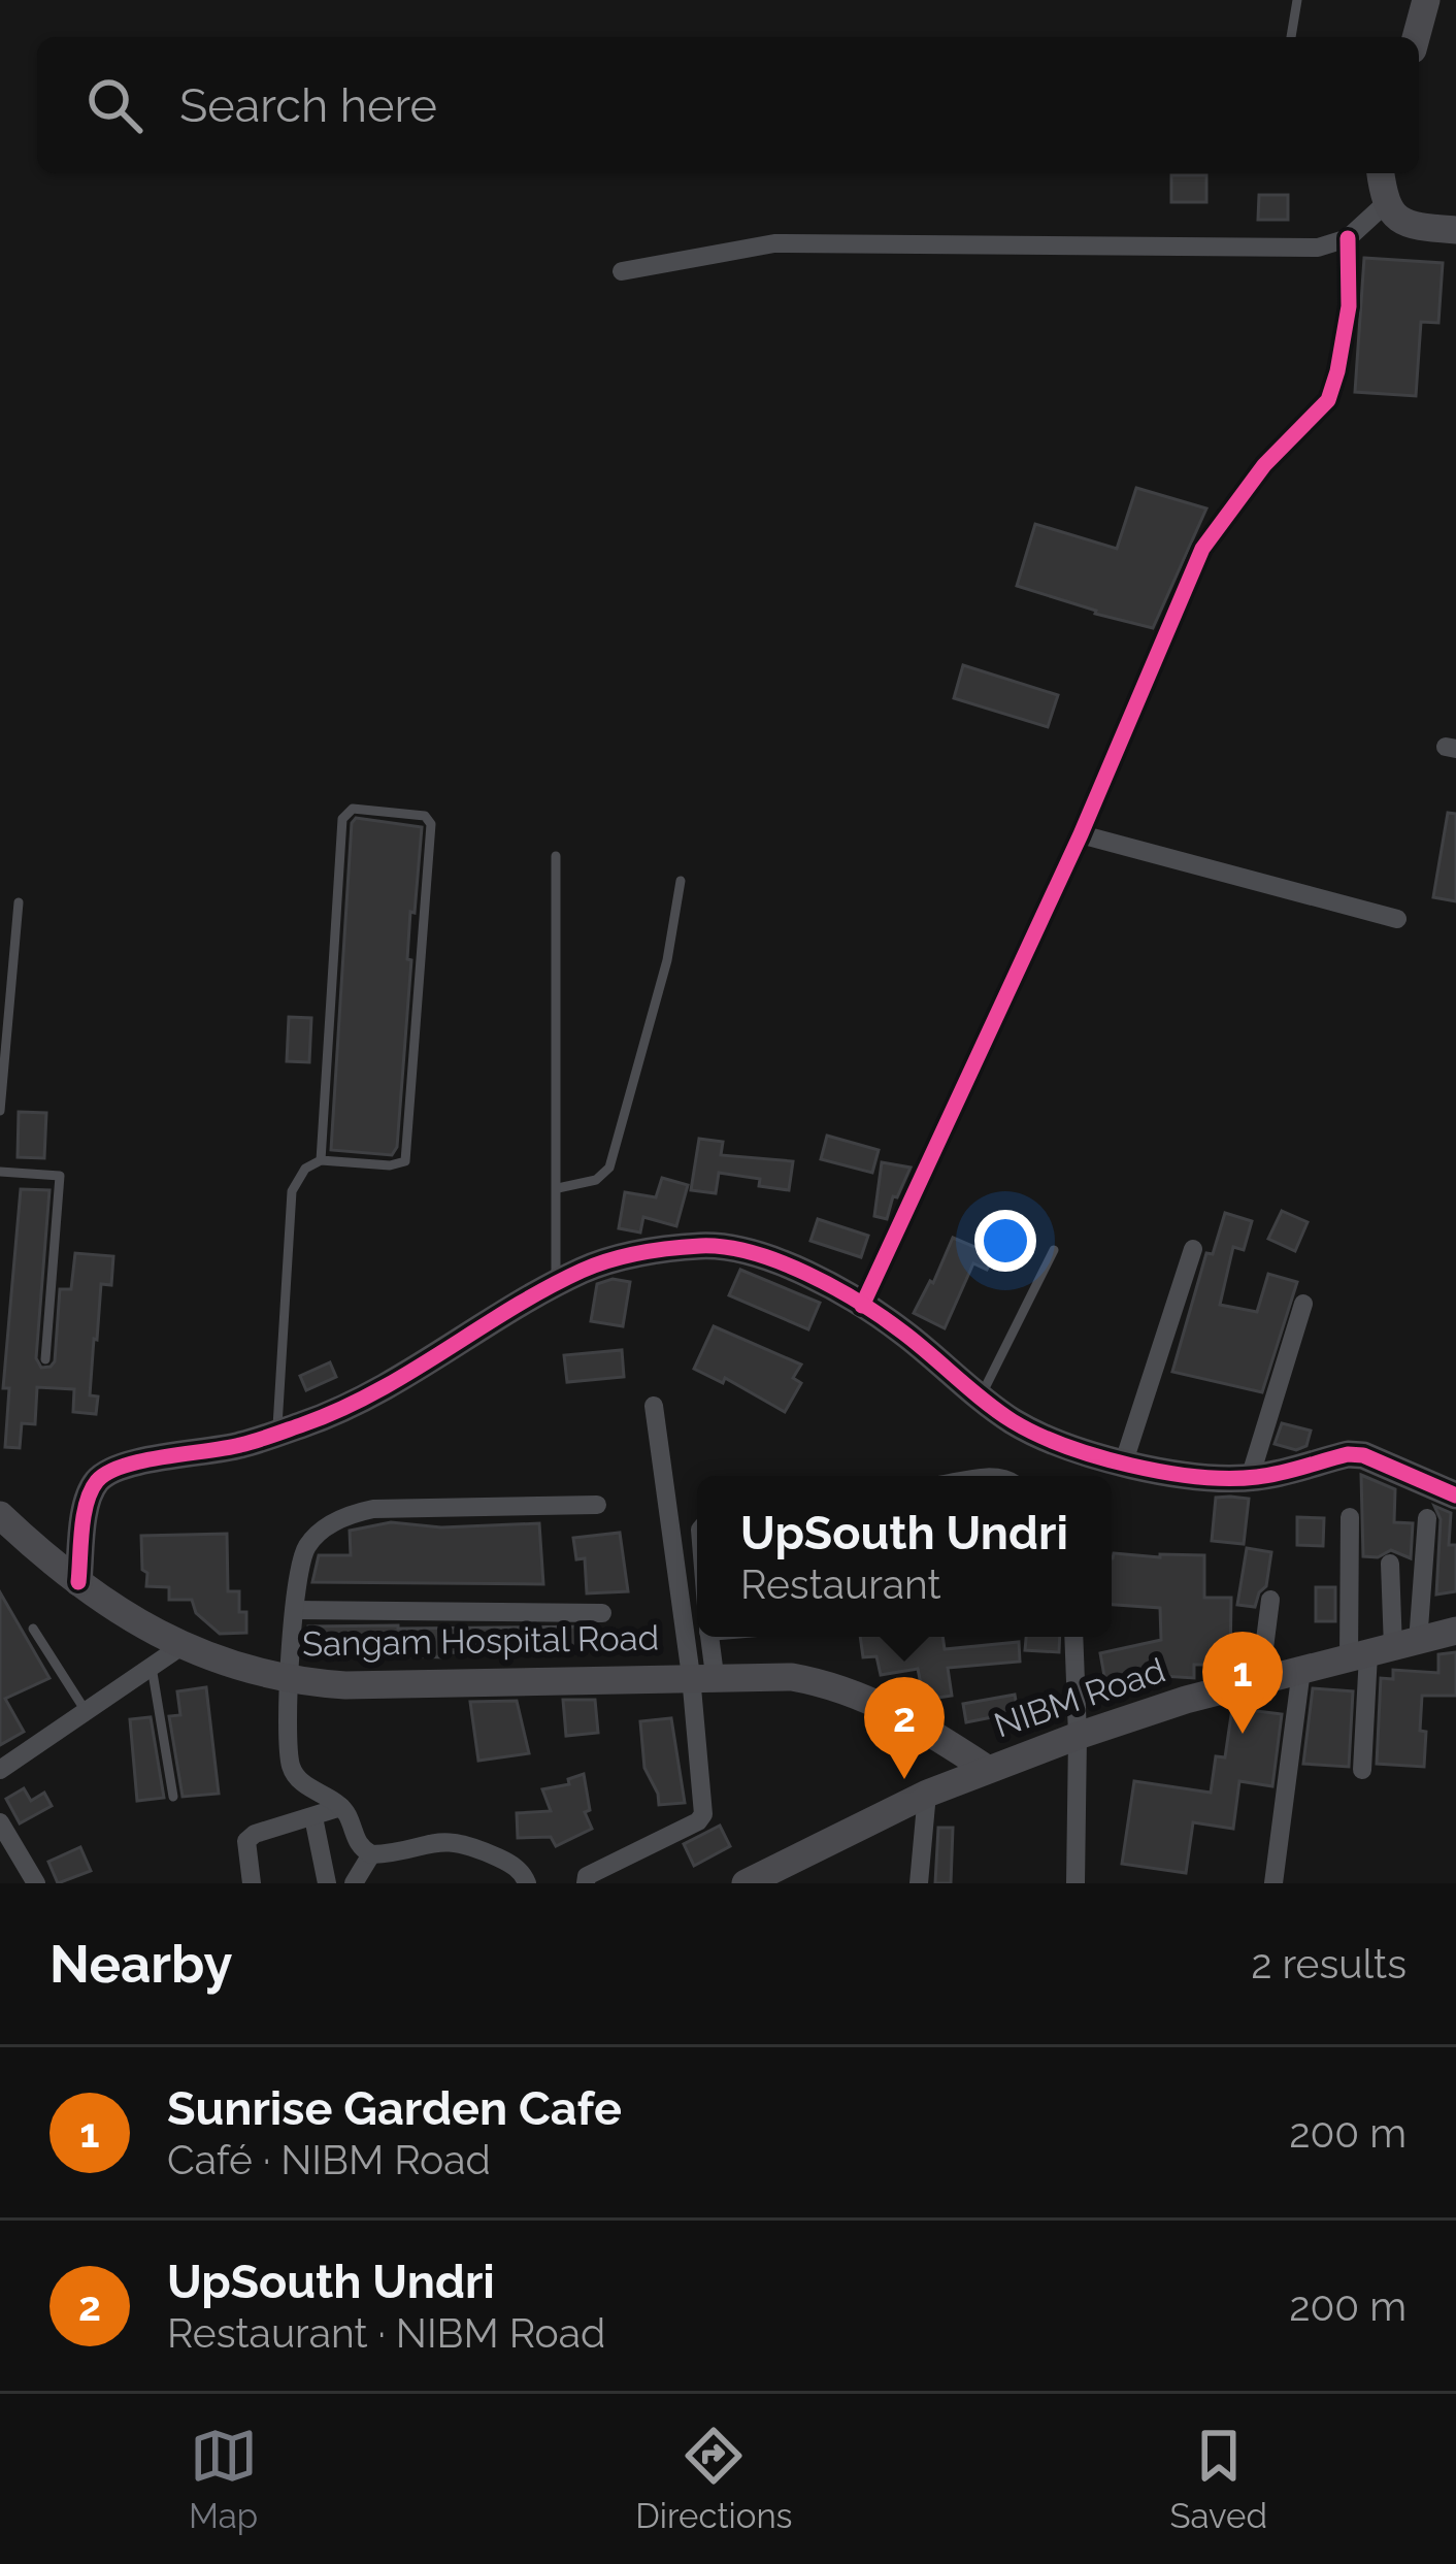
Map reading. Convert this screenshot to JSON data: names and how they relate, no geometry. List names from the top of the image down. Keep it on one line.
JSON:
{"streets":{"street":["Sangam Hospital Road","NIBM Road"]},"crossings":[["Sangam Hospital Road","NIBM Road"]],"page":{"search":"Search here","popup":["UpSouth Undri","Restaurant"],"pins":["1","2"],"heading":["Nearby","2 results"],"list":[{"mark":"1","name":"Sunrise Garden Cafe","note":"Café · NIBM Road","value":"200 m"},{"mark":"2","name":"UpSouth Undri","note":"Restaurant · NIBM Road","value":"200 m"}],"nav":["Map","Directions","Saved"]}}
